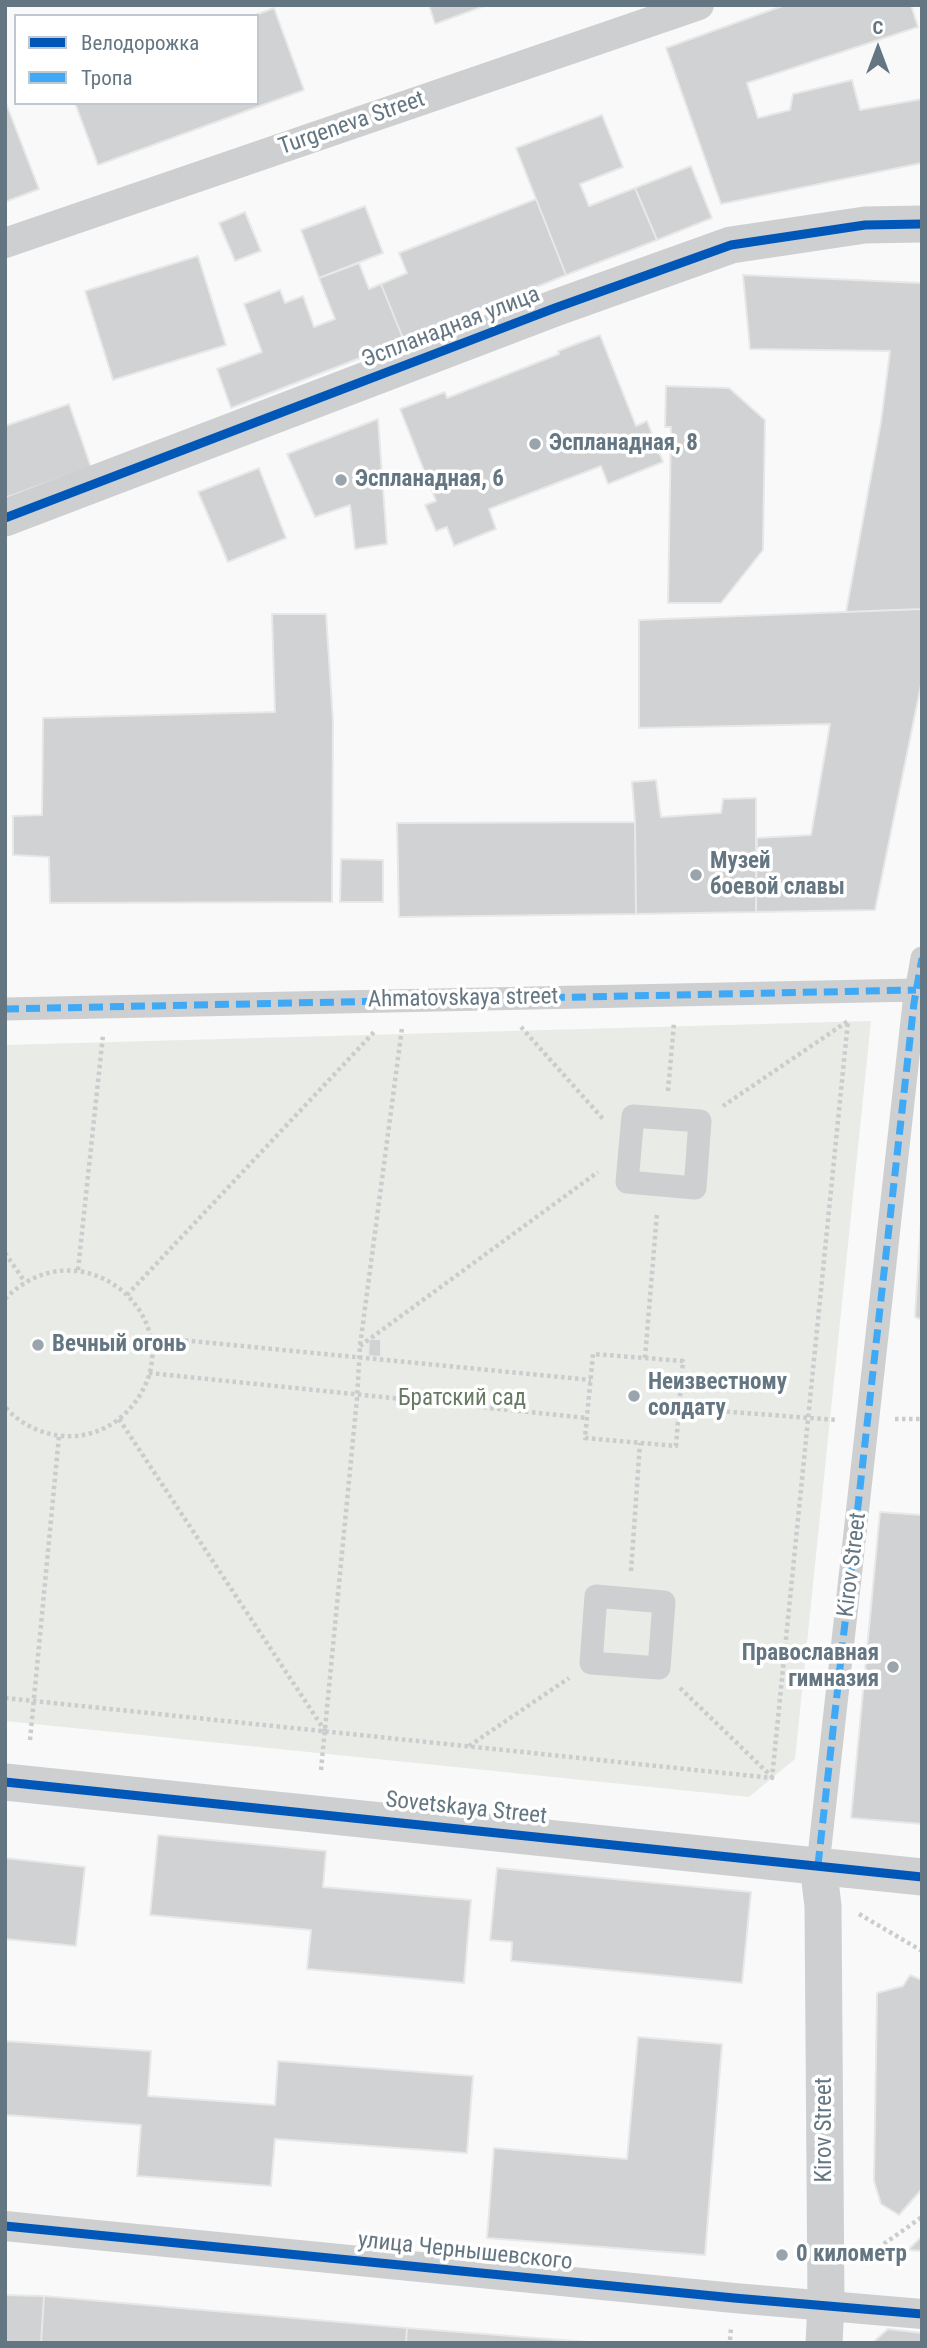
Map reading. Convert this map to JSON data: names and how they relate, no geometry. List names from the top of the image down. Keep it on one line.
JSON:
{"streets":{"street":["Turgeneva Street","Эспланадная улица","Ahmatovskaya street","Kirov Street","Sovetskaya Street","улица Чернышевского"]},"crossings":[["Ahmatovskaya street","Kirov Street"],["Kirov Street","Sovetskaya Street"],["Kirov Street","улица Чернышевского"]],"parks":["Братский сад"],"places":["Эспланадная, 8","Эспланадная, 6","Музей боевой славы","Вечный огонь","Неизвестному солдату","Православная гимназия","0 километр"],"legend":["Велодорожка","Тропа"],"north":"top"}
